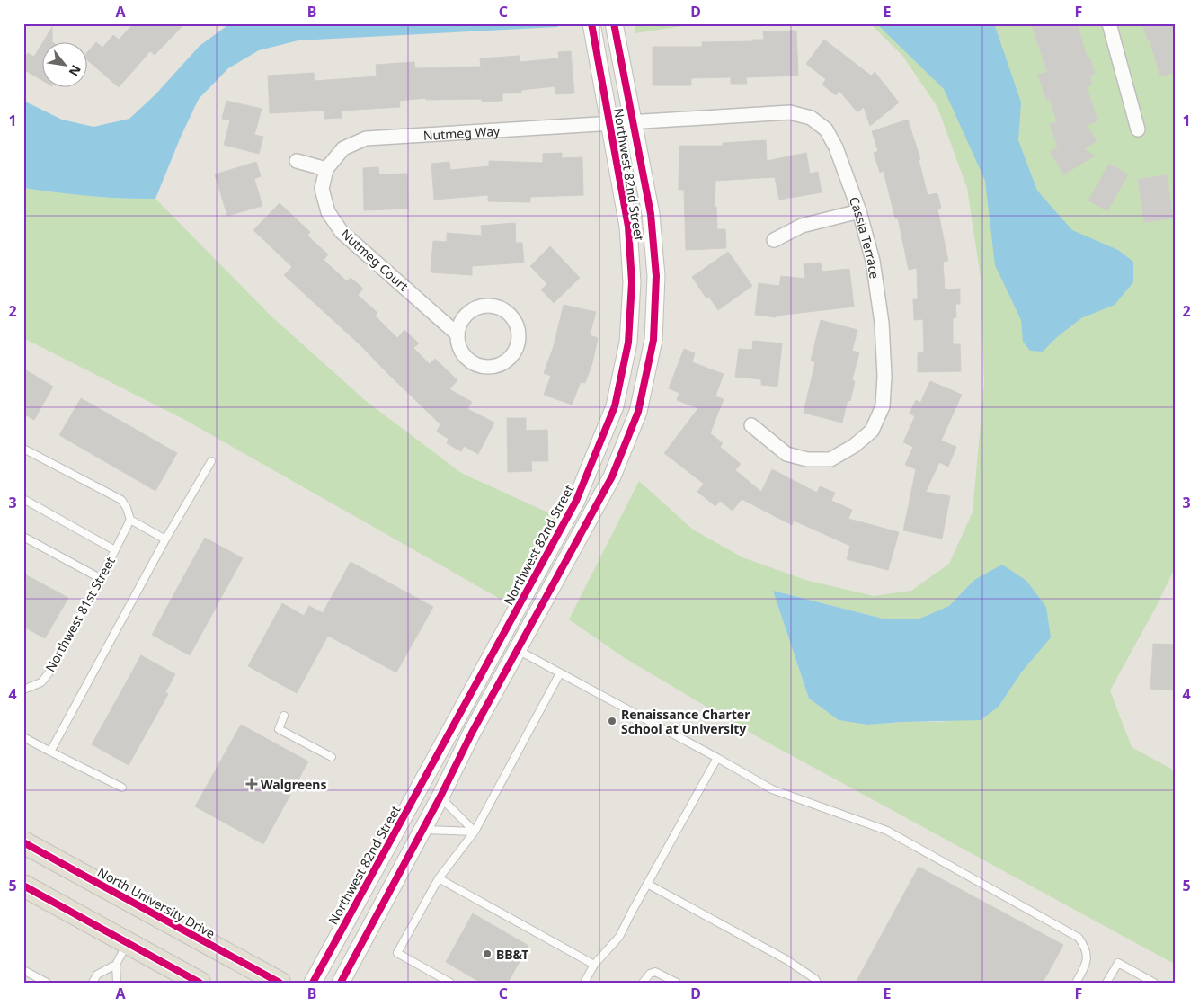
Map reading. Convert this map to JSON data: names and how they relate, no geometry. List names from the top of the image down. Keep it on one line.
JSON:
{"streets":{"main road":["North University Drive"],"street":["Nutmeg Way","Northwest 82nd Street","Cassia Terrace","Nutmeg Court"],"lane":["Northwest 81st Street"]},"crossings":[["Nutmeg Way","Northwest 82nd Street"],["Nutmeg Way","Cassia Terrace"],["Nutmeg Way","Nutmeg Court"],["Northwest 82nd Street","Cassia Terrace"]],"places":{"other":["Renaissance Charter School at University","BB&T"],"health":["Walgreens"]},"north":"bottom right","grid":{"columns":["A","B","C","D","E","F"],"rows":["1","2","3","4","5"]}}
